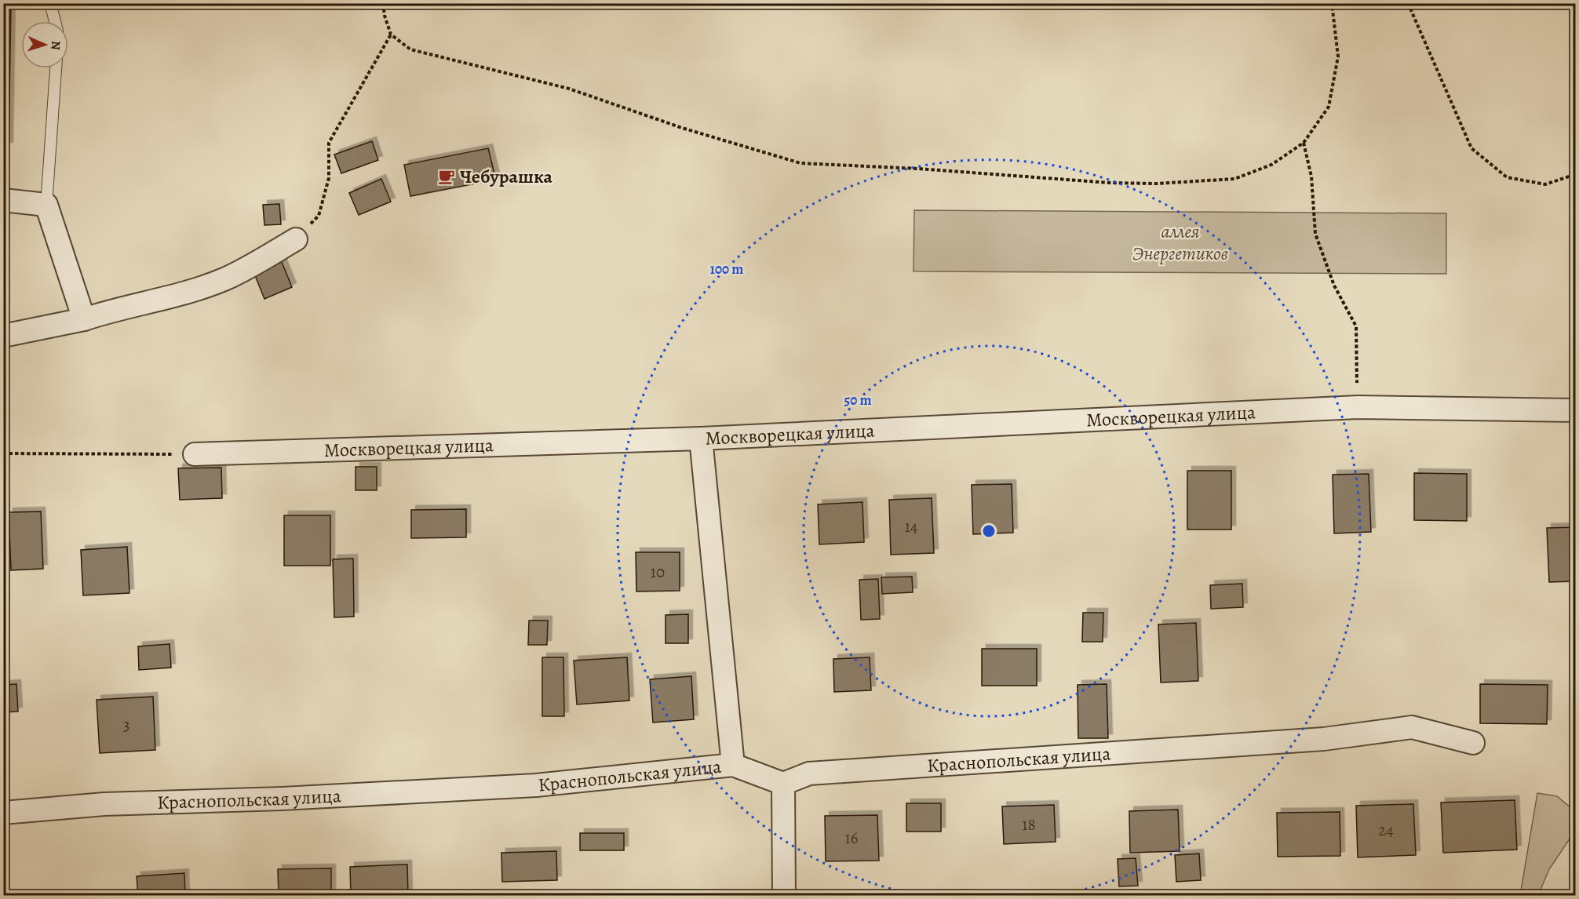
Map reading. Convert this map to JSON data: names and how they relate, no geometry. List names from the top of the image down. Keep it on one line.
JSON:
{"streets":{"street":["Москворецкая улица","Краснопольская улица"]},"parks":["аллея Энергетиков"],"places":{"cafe":["Чебурашка"]},"house_numbers":["14","10","3","18","24","16"],"north":"right","rings":["100 m","50 m"]}
